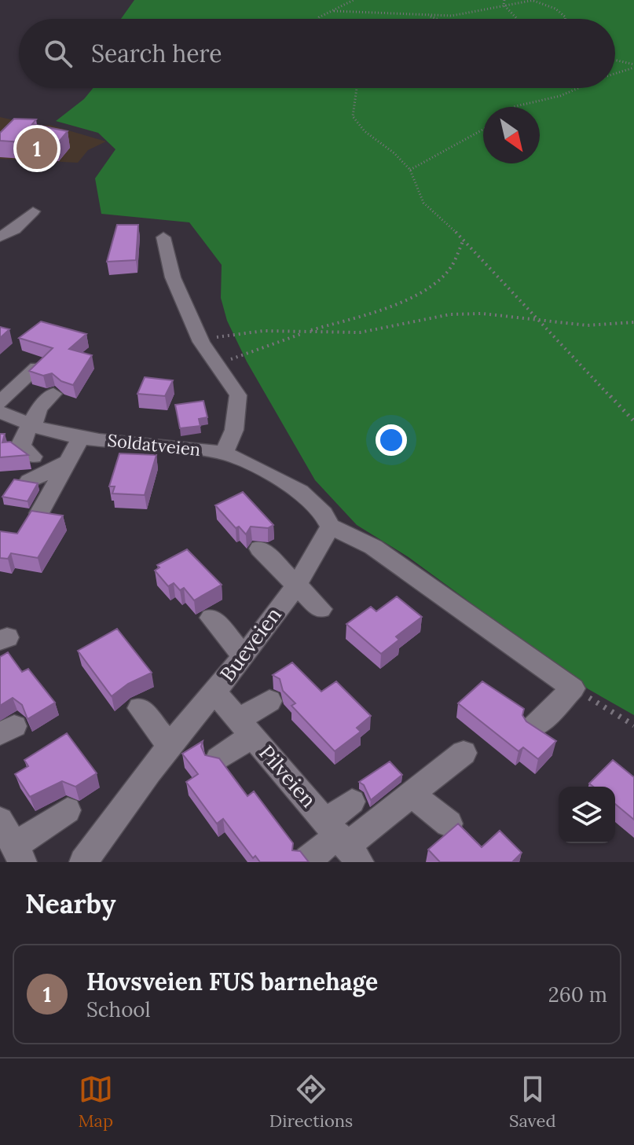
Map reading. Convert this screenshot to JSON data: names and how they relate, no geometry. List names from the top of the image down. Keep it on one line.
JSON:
{"streets":{"street":["Soldatveien","Bueveien","Pilveien"]},"crossings":[["Bueveien","Pilveien"]],"north":"bottom right","page":{"search":"Search here","pins":"1","heading":"Nearby","list":[{"mark":"1","name":"Hovsveien FUS barnehage","note":"School","value":"260 m"}],"nav":["Map","Directions","Saved"]}}
